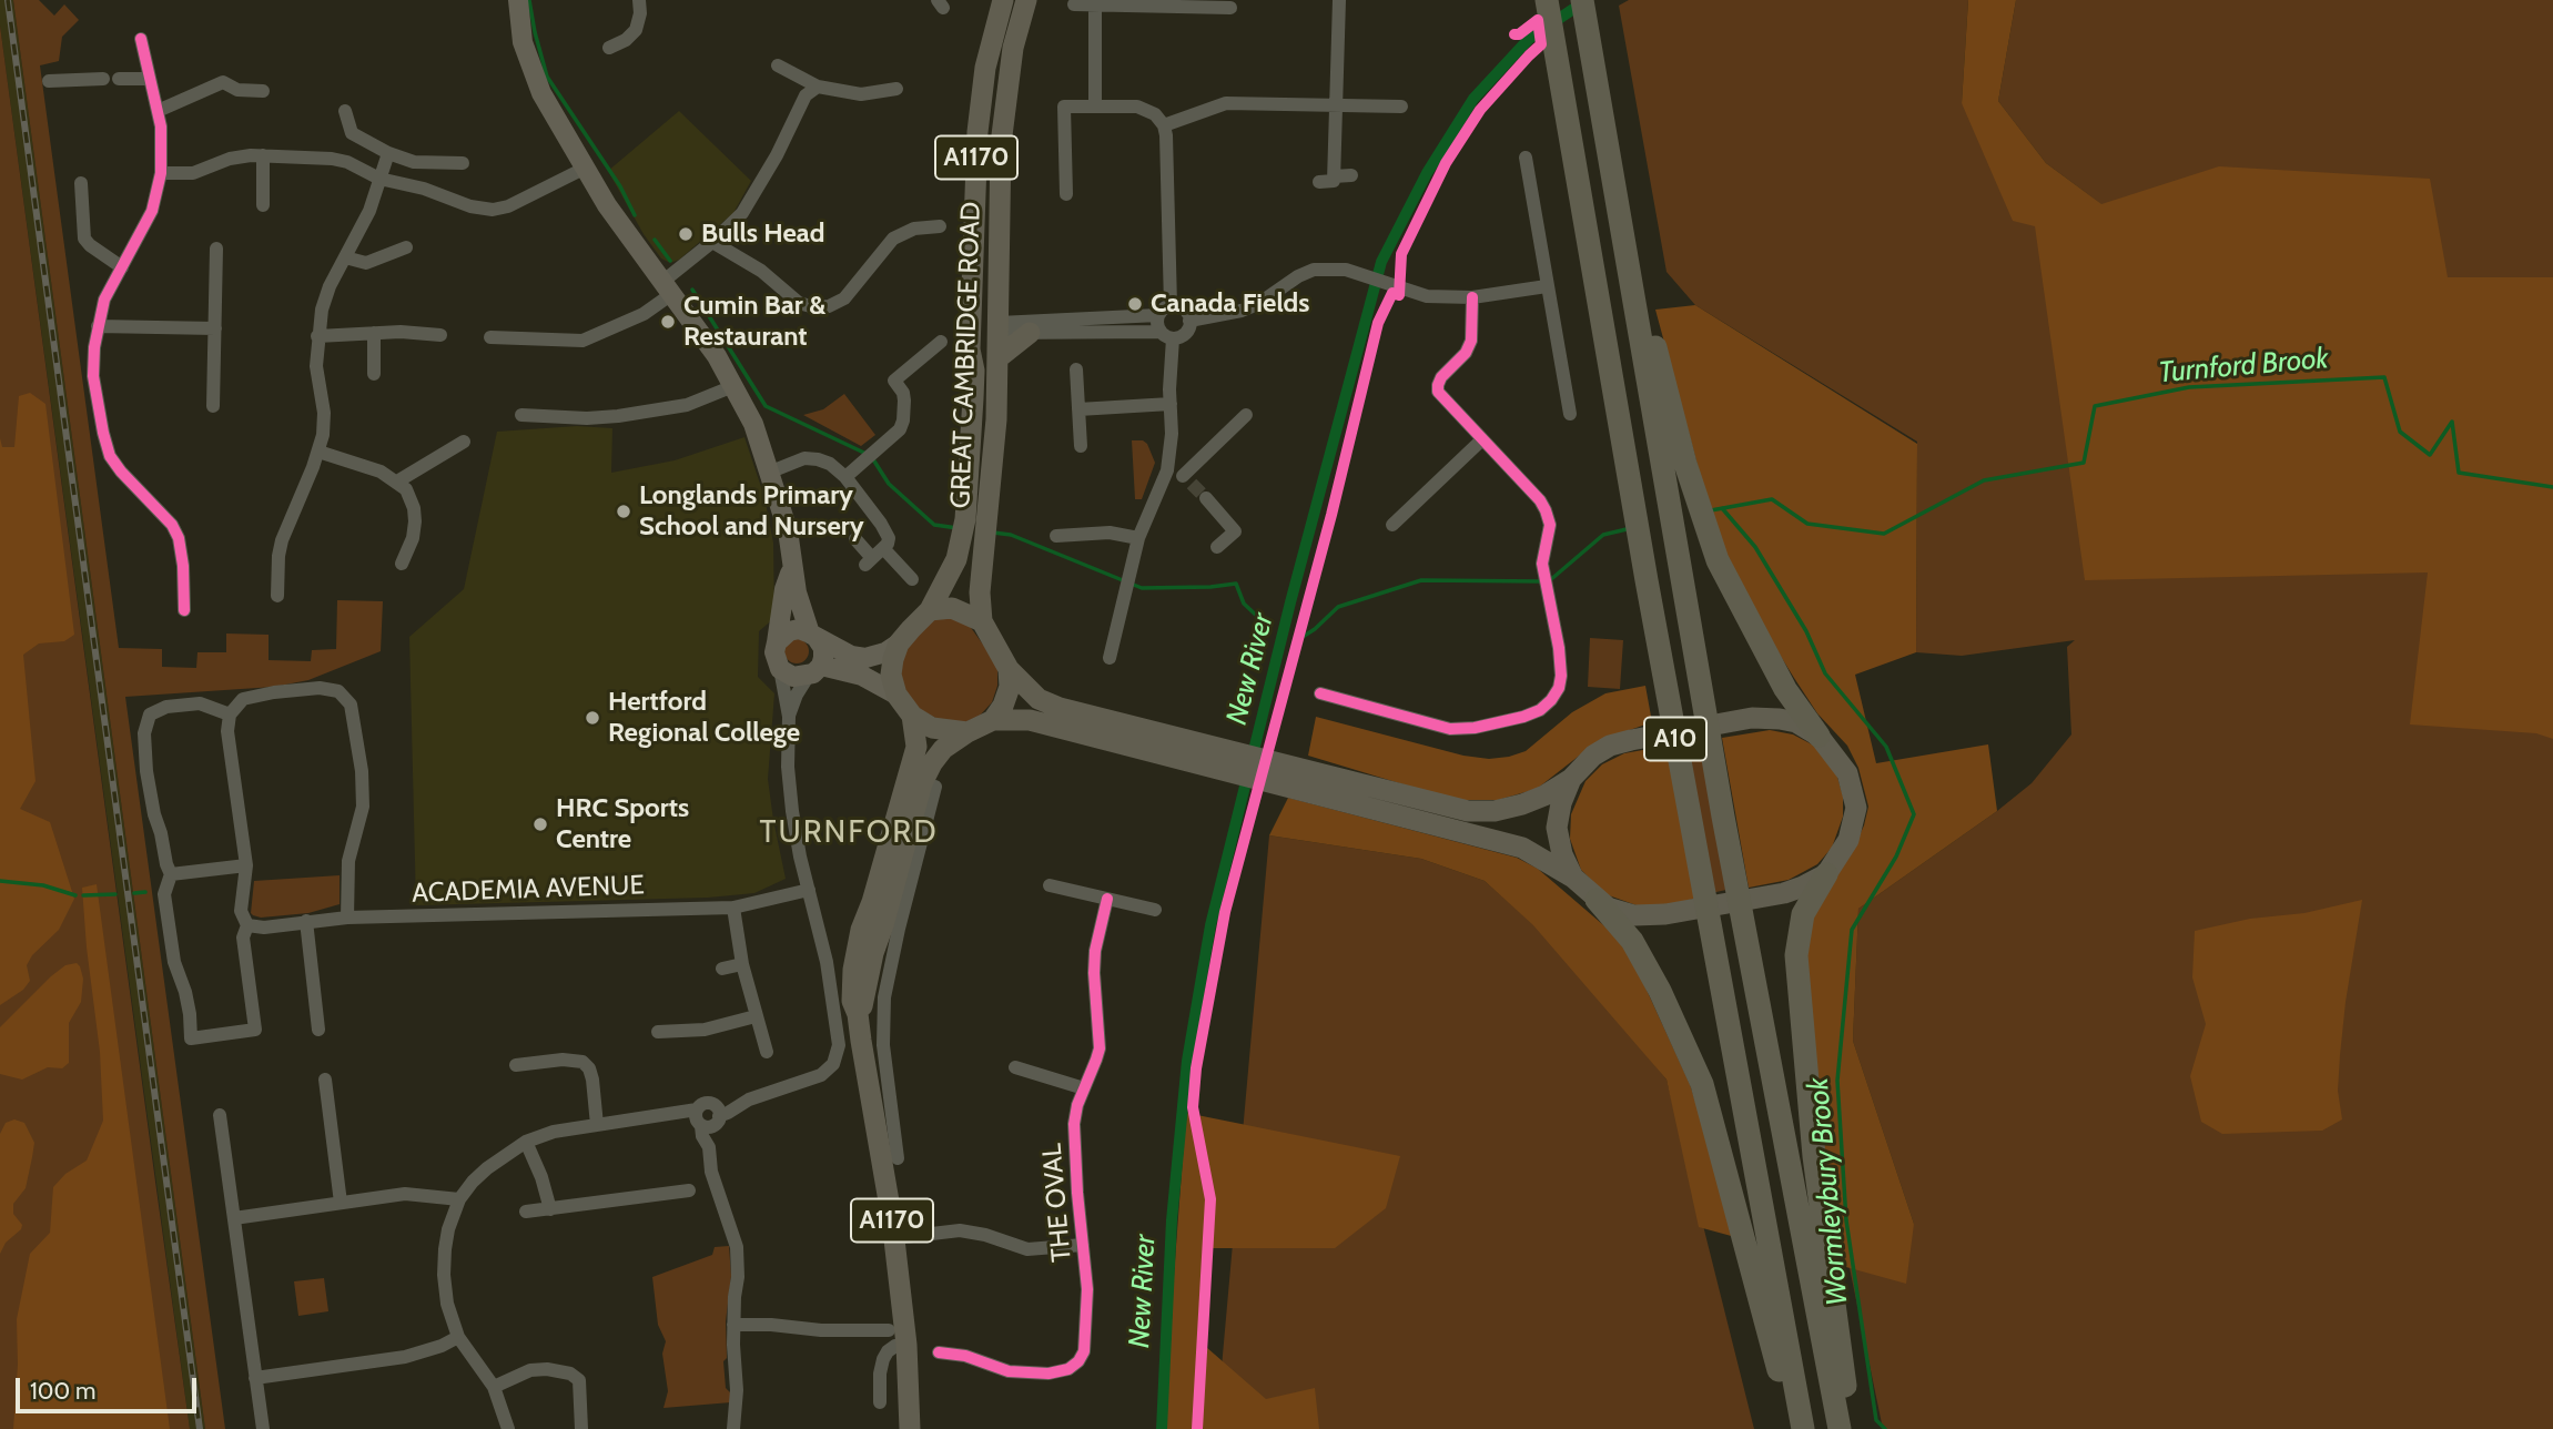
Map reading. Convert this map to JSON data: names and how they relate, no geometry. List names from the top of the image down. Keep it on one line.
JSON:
{"streets":{"highway":["A10"],"main road":["A1170","GREAT CAMBRIDGE ROAD"],"street":["ACADEMIA AVENUE","THE OVAL"]},"crossings":[["A1170","GREAT CAMBRIDGE ROAD"],["A1170","A10"],["GREAT CAMBRIDGE ROAD","A10"]],"districts":["TURNFORD"],"water":["Turnford Brook","New River","Wormleybury Brook"],"places":["Bulls Head","Canada Fields","Cumin Bar & Restaurant","Longlands Primary School and Nursery","Hertford Regional College","HRC Sports Centre"],"scale_bar":"100 m"}
